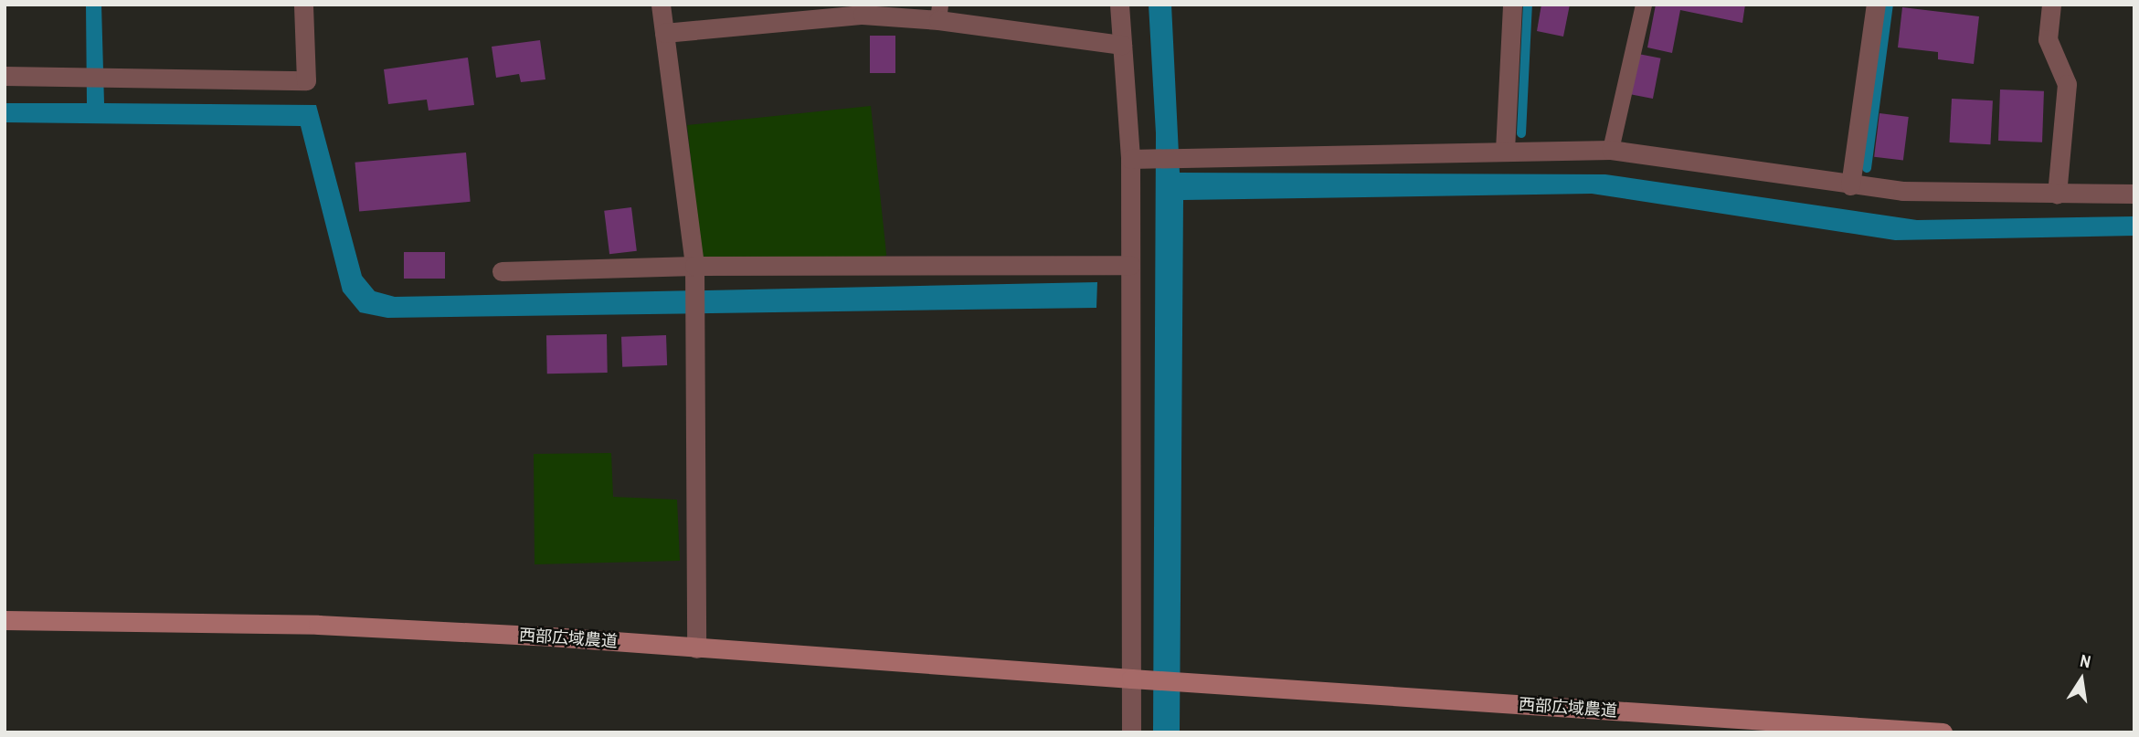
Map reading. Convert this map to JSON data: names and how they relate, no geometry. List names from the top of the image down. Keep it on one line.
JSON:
{"streets":{"street":["西部広域農道"]},"north":"top"}
